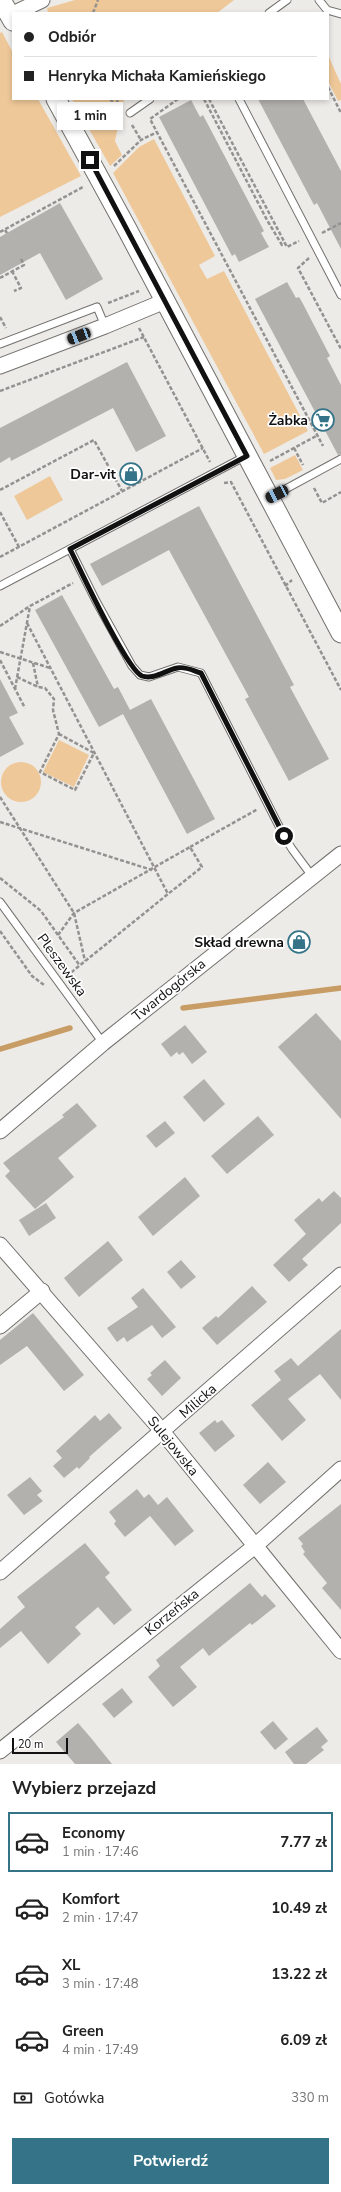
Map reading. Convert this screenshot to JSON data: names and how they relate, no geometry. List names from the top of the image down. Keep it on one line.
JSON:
{"streets":{"street":["Twardogórska","Milicka","Sulejowska","Korzeńska"],"lane":["Pleszewska"]},"crossings":[["Pleszewska","Twardogórska"],["Milicka","Sulejowska"],["Sulejowska","Korzeńska"]],"places":{"supermarket":["Żabka"],"shop":["Dar-vit","Skład drewna"]},"scale_bar":"20 m","page":{"banner":["Odbiór","Henryka Michała Kamieńskiego"],"bubble":"1 min","scale":"20 m","heading":"Wybierz przejazd","list":[{"name":"Economy","note":"1 min · 17:46","value":"7.77 zł"},{"name":"Komfort","note":"2 min · 17:47","value":"10.49 zł"},{"name":"XL","note":"3 min · 17:48","value":"13.22 zł"},{"name":"Green","note":"4 min · 17:49","value":"6.09 zł"}],"pay":["Gotówka","330 m"],"buttons":"Potwierdź"}}
